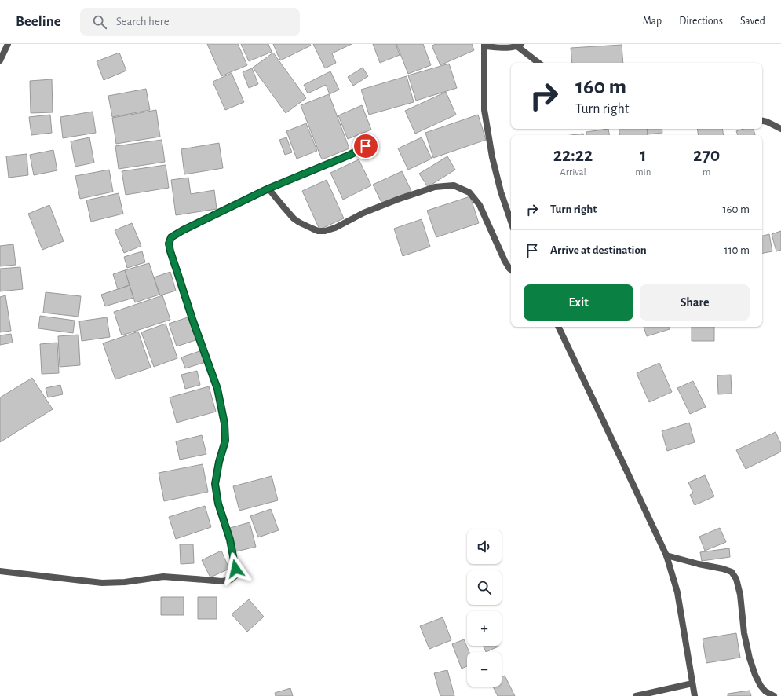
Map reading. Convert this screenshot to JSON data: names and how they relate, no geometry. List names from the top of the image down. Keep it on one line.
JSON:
{"page":{"header":"Beeline","search":"Search here","nav":["Map","Directions","Saved"],"turn":["160 m","Turn right"],"eta":["22:22","Arrival","1","min","270","m"],"list":[{"name":"Turn right","value":"160 m"},{"name":"Arrive at destination","value":"110 m"}],"buttons":["Exit","Share"],"map_buttons":["+","−"]}}
